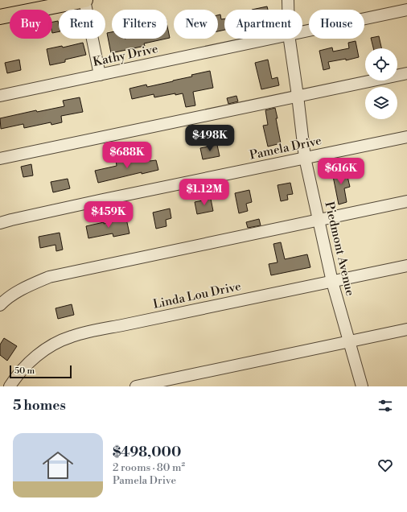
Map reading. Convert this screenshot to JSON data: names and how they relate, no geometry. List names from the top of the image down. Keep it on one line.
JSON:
{"streets":{"street":["Kathy Drive","Pamela Drive","Piedmont Avenue","Linda Lou Drive"]},"crossings":[["Pamela Drive","Piedmont Avenue"],["Piedmont Avenue","Linda Lou Drive"]],"scale_bar":"50 m","page":{"chip":["Buy","Rent","Filters","New","Apartment","House"],"price":["$498K","$688K","$616K","$1.12M","$459K"],"scale":"50 m","heading":"5 homes","list":[{"name":"$498,000","note":"2 rooms · 80 m² · Pamela Drive"}]}}
